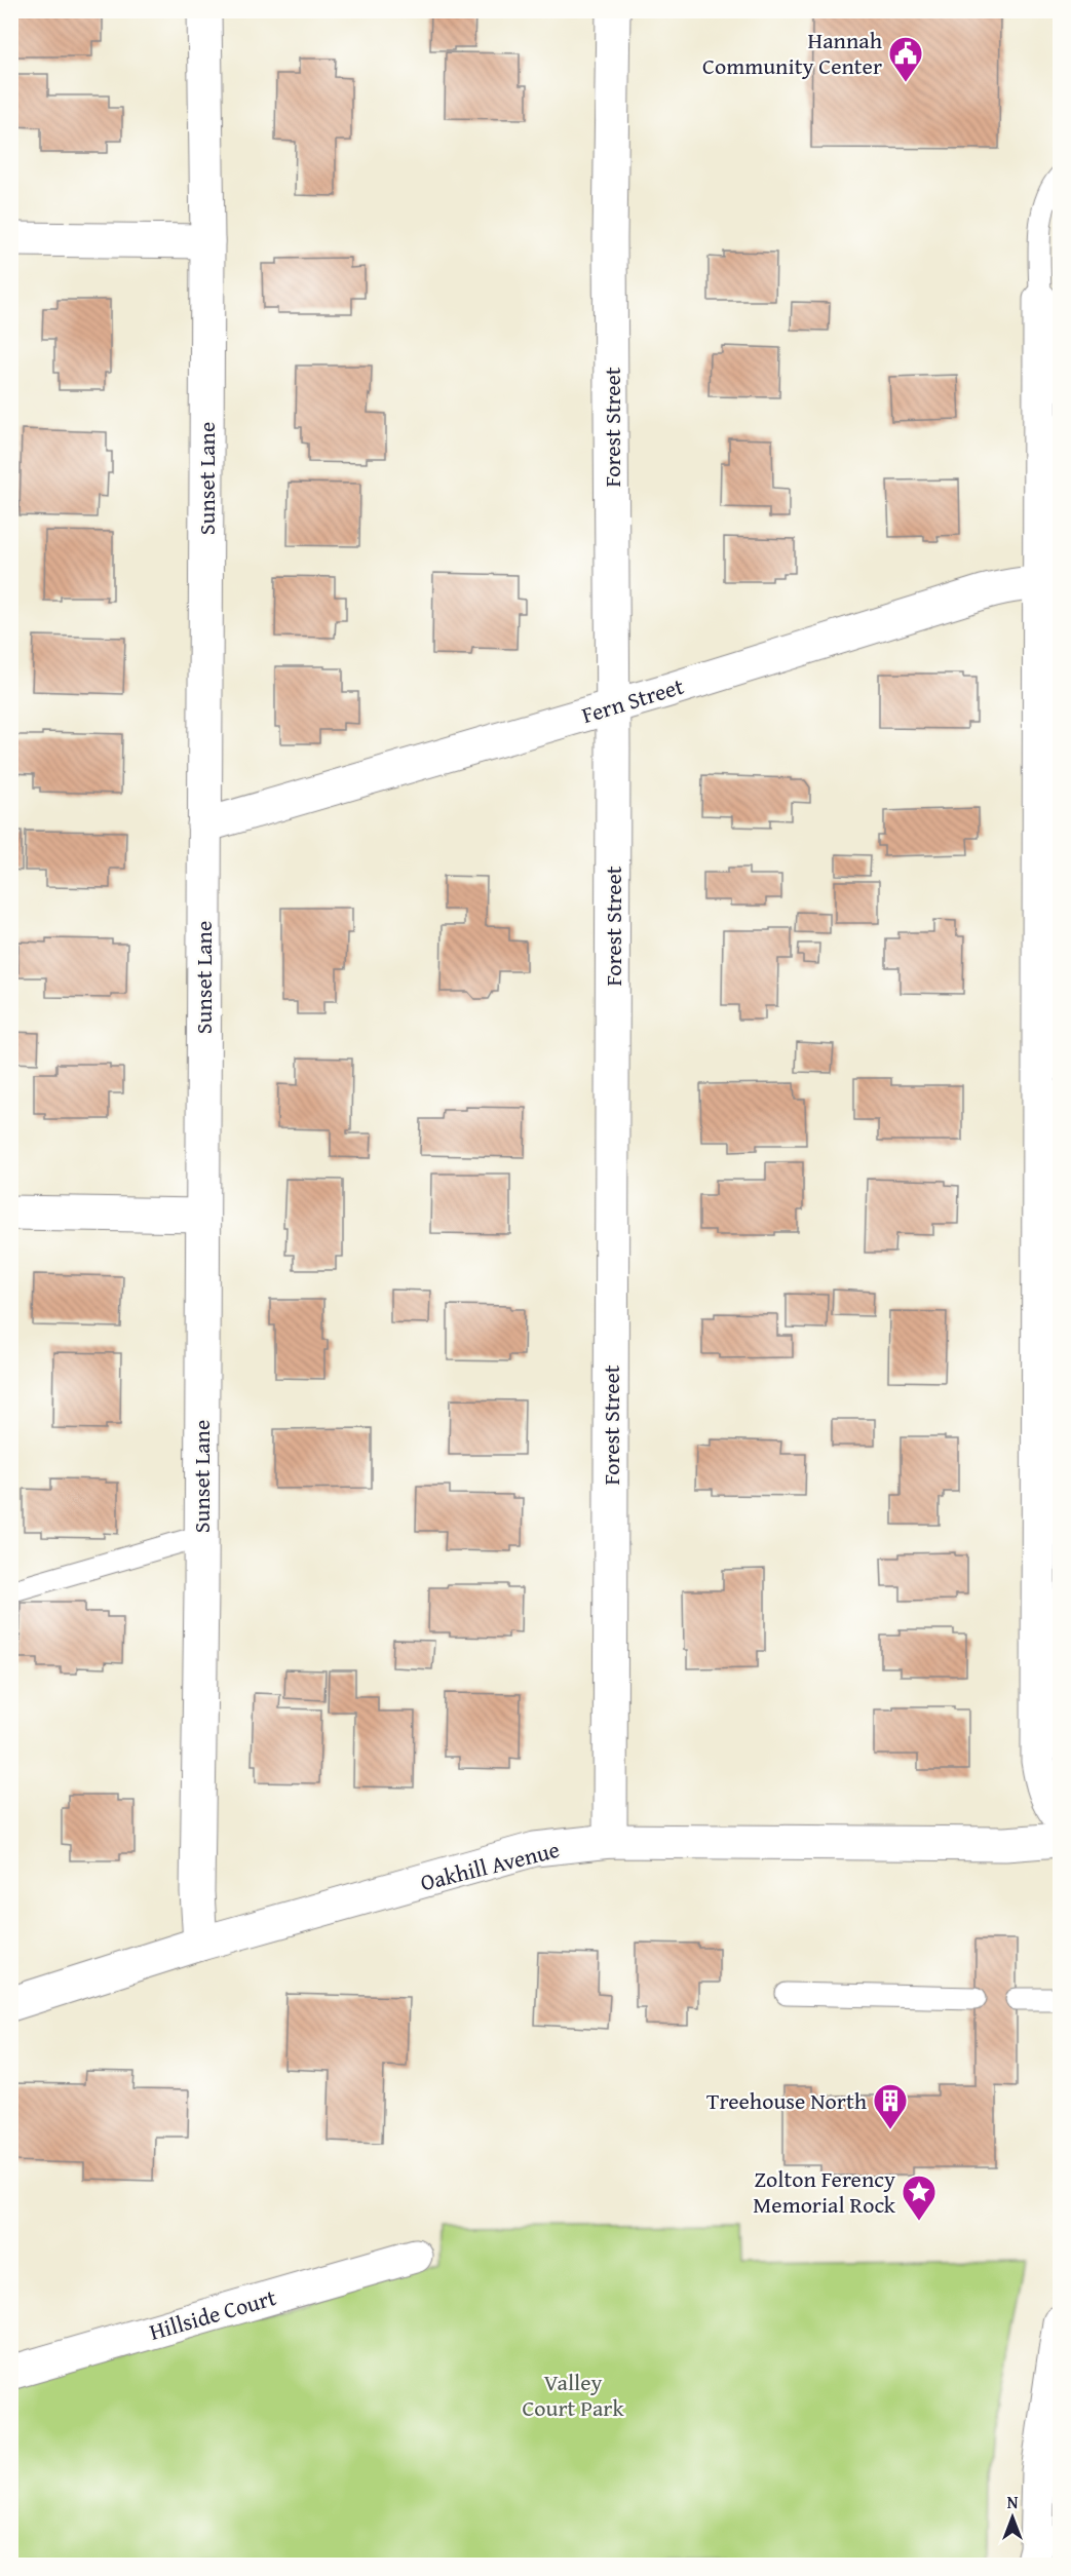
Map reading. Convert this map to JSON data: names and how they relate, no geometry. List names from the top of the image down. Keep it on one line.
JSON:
{"streets":{"street":["Forest Street","Sunset Lane","Fern Street","Oakhill Avenue","Hillside Court"]},"crossings":[["Forest Street","Fern Street"],["Forest Street","Oakhill Avenue"],["Sunset Lane","Fern Street"],["Sunset Lane","Oakhill Avenue"]],"parks":["Valley Court Park"],"places":{"public building":["Hannah Community Center"],"building":["Treehouse North"],"place":["Zolton Ferency Memorial Rock"]},"north":"top"}
